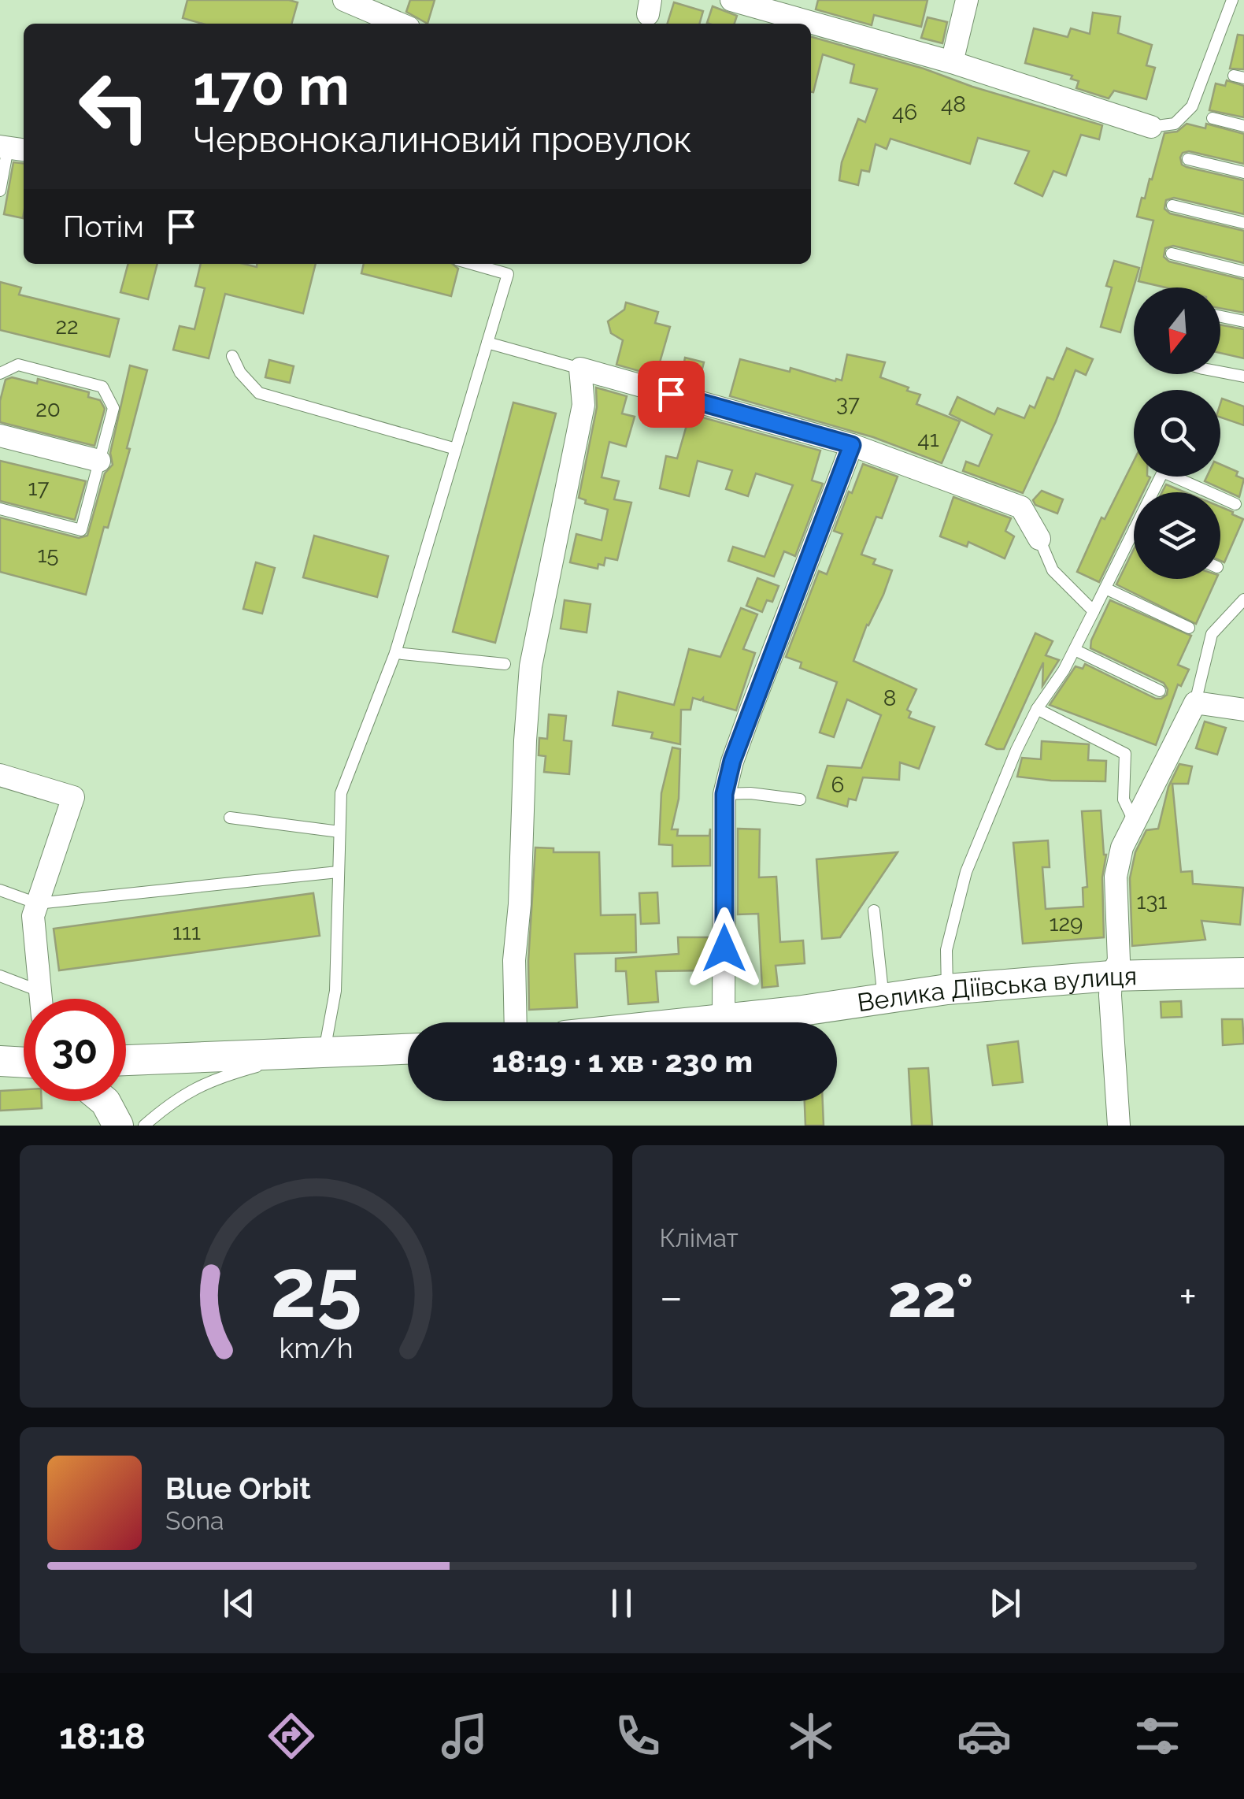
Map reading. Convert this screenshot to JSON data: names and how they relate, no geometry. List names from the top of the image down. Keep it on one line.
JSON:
{"streets":{"main road":["Велика Діївська вулиця"]},"house_numbers":["48","46","22","37","20","41","17","15","8","6","131","129","111"],"north":"bottom","page":{"turn":["170 m","Червонокалиновий провулок"],"then":"Потім","limit":"30","trip":"18:19 · 1 хв · 230 m","tile":"Клімат","heat":["−","22°","+"],"song":["Blue Orbit","Sona"],"tabs":"18:18","gauge":["25","km/h"]}}
